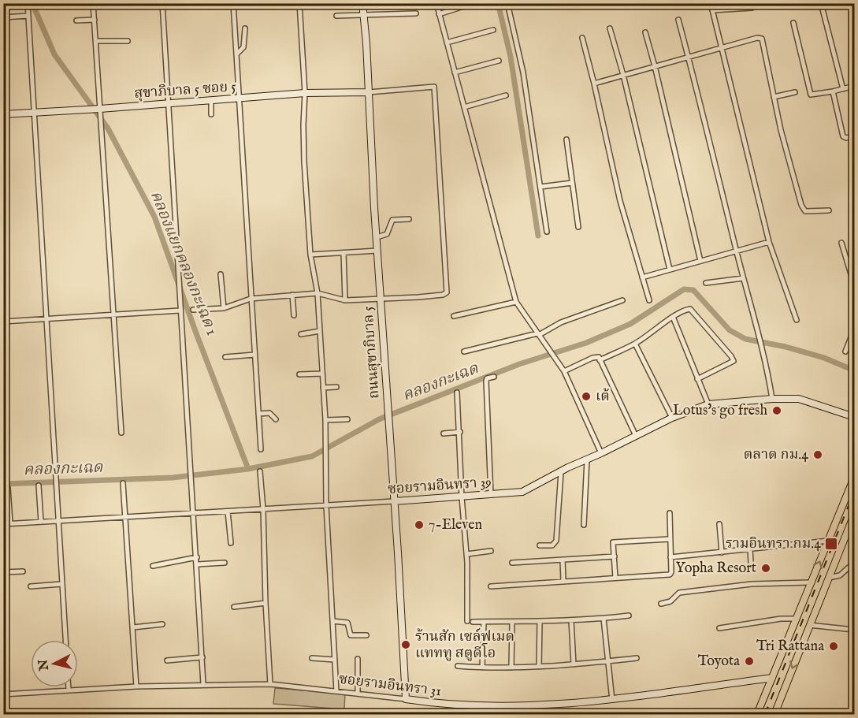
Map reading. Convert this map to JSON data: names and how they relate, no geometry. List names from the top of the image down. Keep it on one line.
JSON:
{"streets":{"street":["สุขาภิบาล 5 ซอย 5","ถนนสุขาภิบาล 5","ซอยรามอินทรา 39","ซอยรามอินทรา 31"]},"crossings":[["สุขาภิบาล 5 ซอย 5","ถนนสุขาภิบาล 5"],["ถนนสุขาภิบาล 5","ซอยรามอินทรา 39"],["ถนนสุขาภิบาล 5","ซอยรามอินทรา 31"]],"water":["คลองแยกคลองกะเฉด 1","คลองกะเฉด"],"places":{"other":["เต้","Lotus's go fresh","ตลาด กม.4","7-Eleven","Yopha Resort","ร้านสัก เซล์ฟเมด แทททู สตูดีโอ","Tri Rattana","Toyota"],"transit":["รามอินทรา กม.4"]},"north":"left"}
